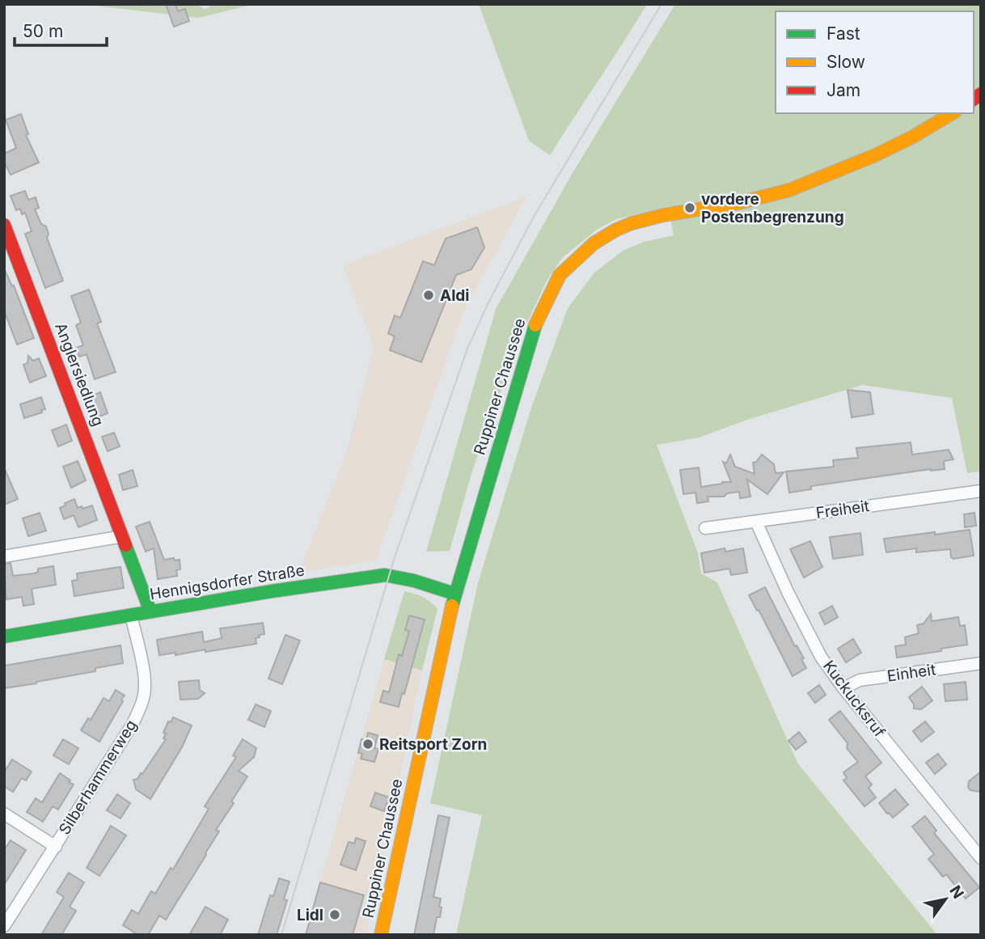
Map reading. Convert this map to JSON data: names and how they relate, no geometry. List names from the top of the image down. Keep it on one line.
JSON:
{"streets":{"main road":["Anglersiedlung","Ruppiner Chaussee","Hennigsdorfer Straße"],"street":["Freiheit","Einheit","Kuckucksruf","Silberhammerweg"]},"crossings":[["Anglersiedlung","Hennigsdorfer Straße"],["Ruppiner Chaussee","Hennigsdorfer Straße"],["Freiheit","Kuckucksruf"],["Hennigsdorfer Straße","Silberhammerweg"],["Einheit","Kuckucksruf"]],"places":["vordere Postenbegrenzung","Aldi","Reitsport Zorn","Lidl"],"legend":["Fast","Slow","Jam"],"scale_bar":"50 m","north":"top right"}
